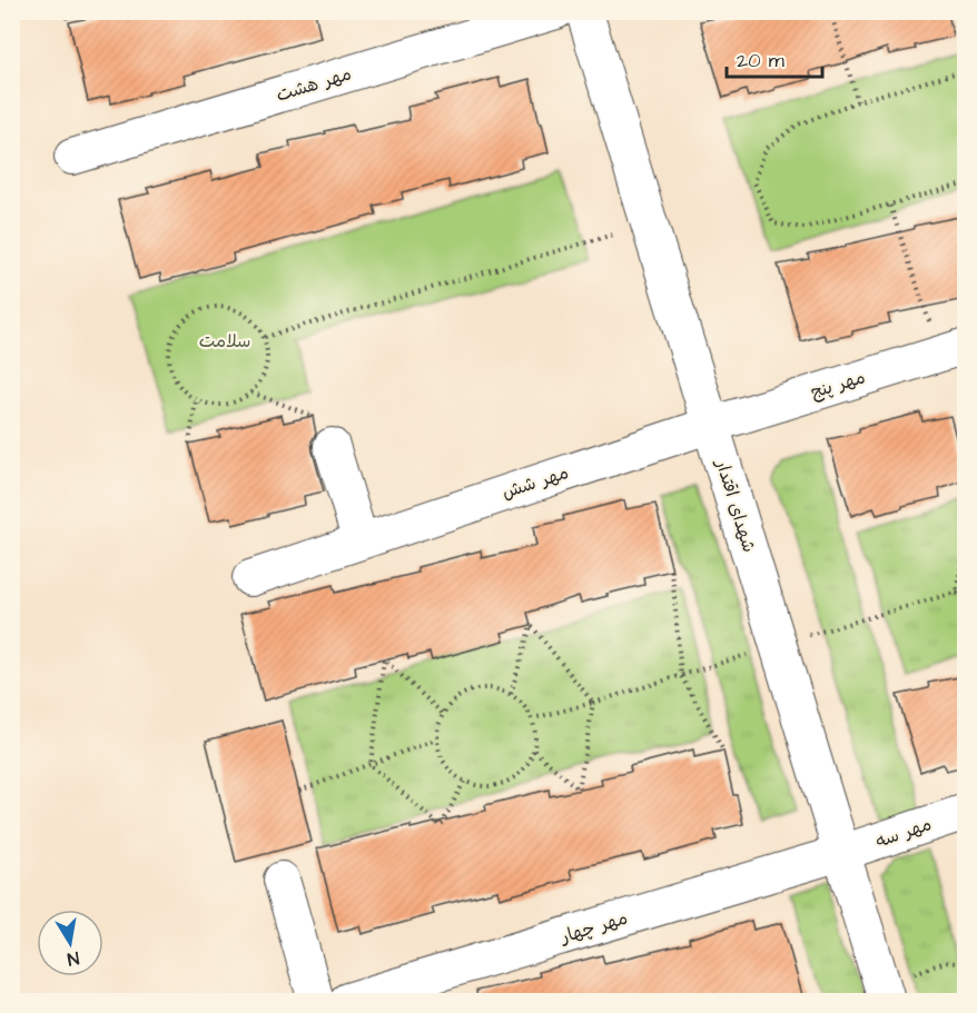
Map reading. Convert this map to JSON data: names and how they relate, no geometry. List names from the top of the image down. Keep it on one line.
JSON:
{"streets":{"street":["مهر هشت","مهر پنج","مهر شش","شهدای اقتدار","مهر سه","مهر چهار"]},"crossings":[["مهر پنج","مهر شش"],["مهر پنج","شهدای اقتدار"],["مهر شش","شهدای اقتدار"],["شهدای اقتدار","مهر سه"],["شهدای اقتدار","مهر چهار"],["مهر سه","مهر چهار"]],"parks":["سلامت"],"scale_bar":"20 m","north":"bottom"}
